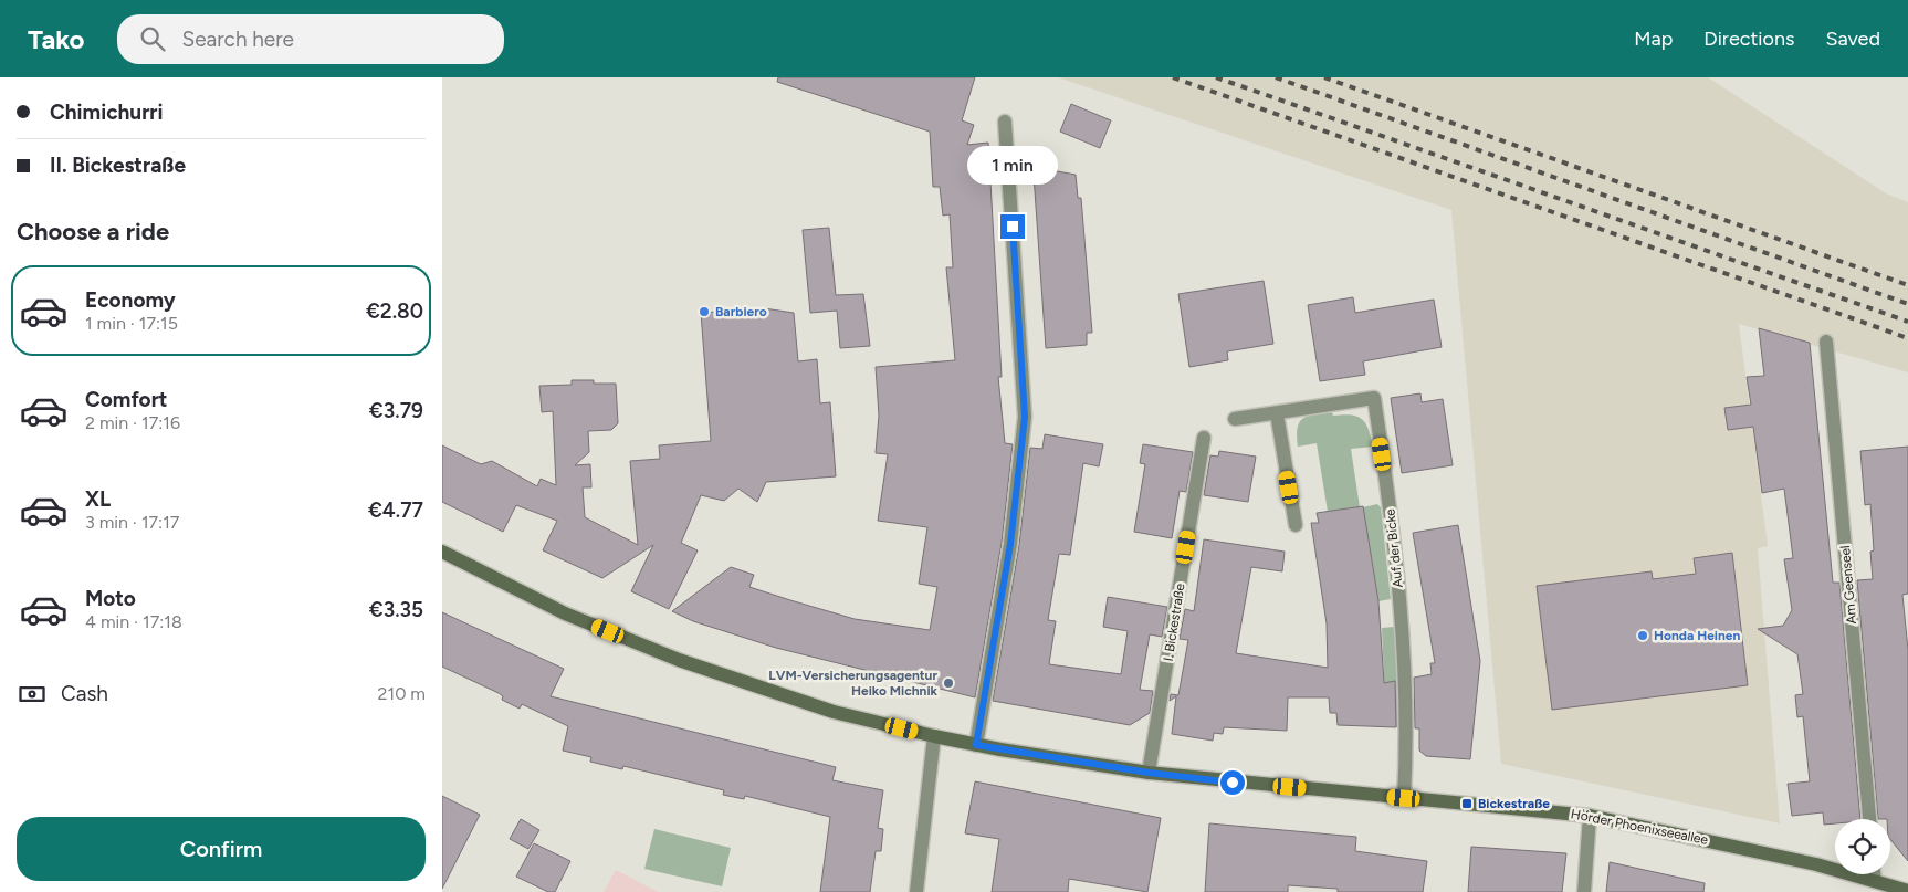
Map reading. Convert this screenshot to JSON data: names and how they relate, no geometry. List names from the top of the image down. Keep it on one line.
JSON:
{"streets":{"main road":["Hörder Phoenixseeallee"],"street":["Auf der Bicke","Am Geenseel","I. Bickestraße"]},"crossings":[["Auf der Bicke","Hörder Phoenixseeallee"],["I. Bickestraße","Hörder Phoenixseeallee"]],"places":{"other":["Barbiero","Honda Heinen","LVM-Versicherungsagentur Heiko Michnik"],"transit":["Bickestraße"]},"page":{"header":"Tako","search":"Search here","nav":["Map","Directions","Saved"],"banner":["Chimichurri","II. Bickestraße"],"bubble":"1 min","heading":"Choose a ride","list":[{"name":"Economy","note":"1 min · 17:15","value":"€2.80"},{"name":"Comfort","note":"2 min · 17:16","value":"€3.79"},{"name":"XL","note":"3 min · 17:17","value":"€4.77"},{"name":"Moto","note":"4 min · 17:18","value":"€3.35"}],"pay":["Cash","210 m"],"buttons":"Confirm"}}
